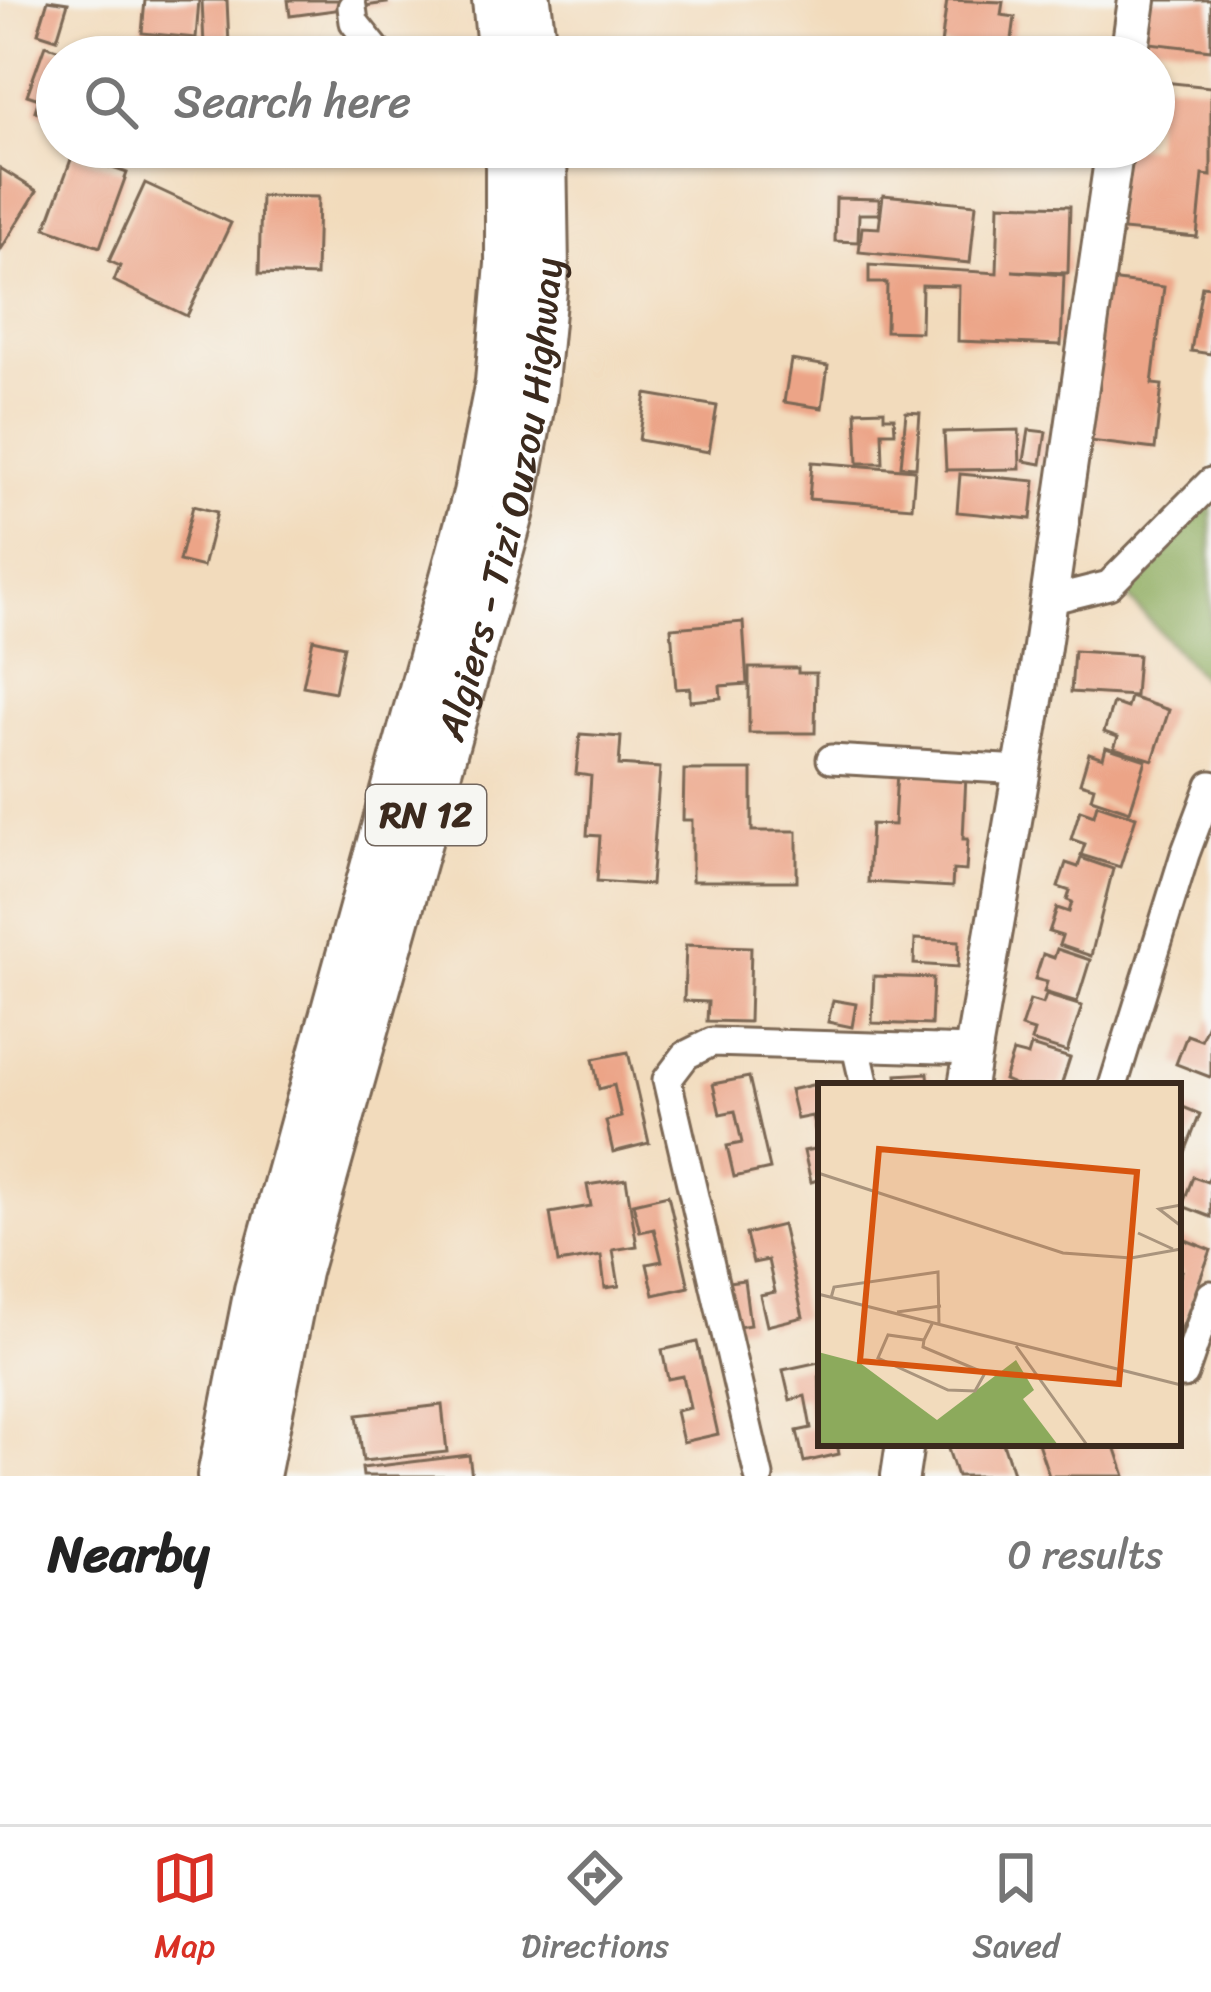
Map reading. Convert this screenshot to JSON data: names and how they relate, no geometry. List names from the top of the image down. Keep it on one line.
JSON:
{"streets":{"highway":["Algiers - Tizi Ouzou Highway","RN 12"]},"page":{"search":"Search here","heading":["Nearby","0 results"],"nav":["Map","Directions","Saved"]}}
